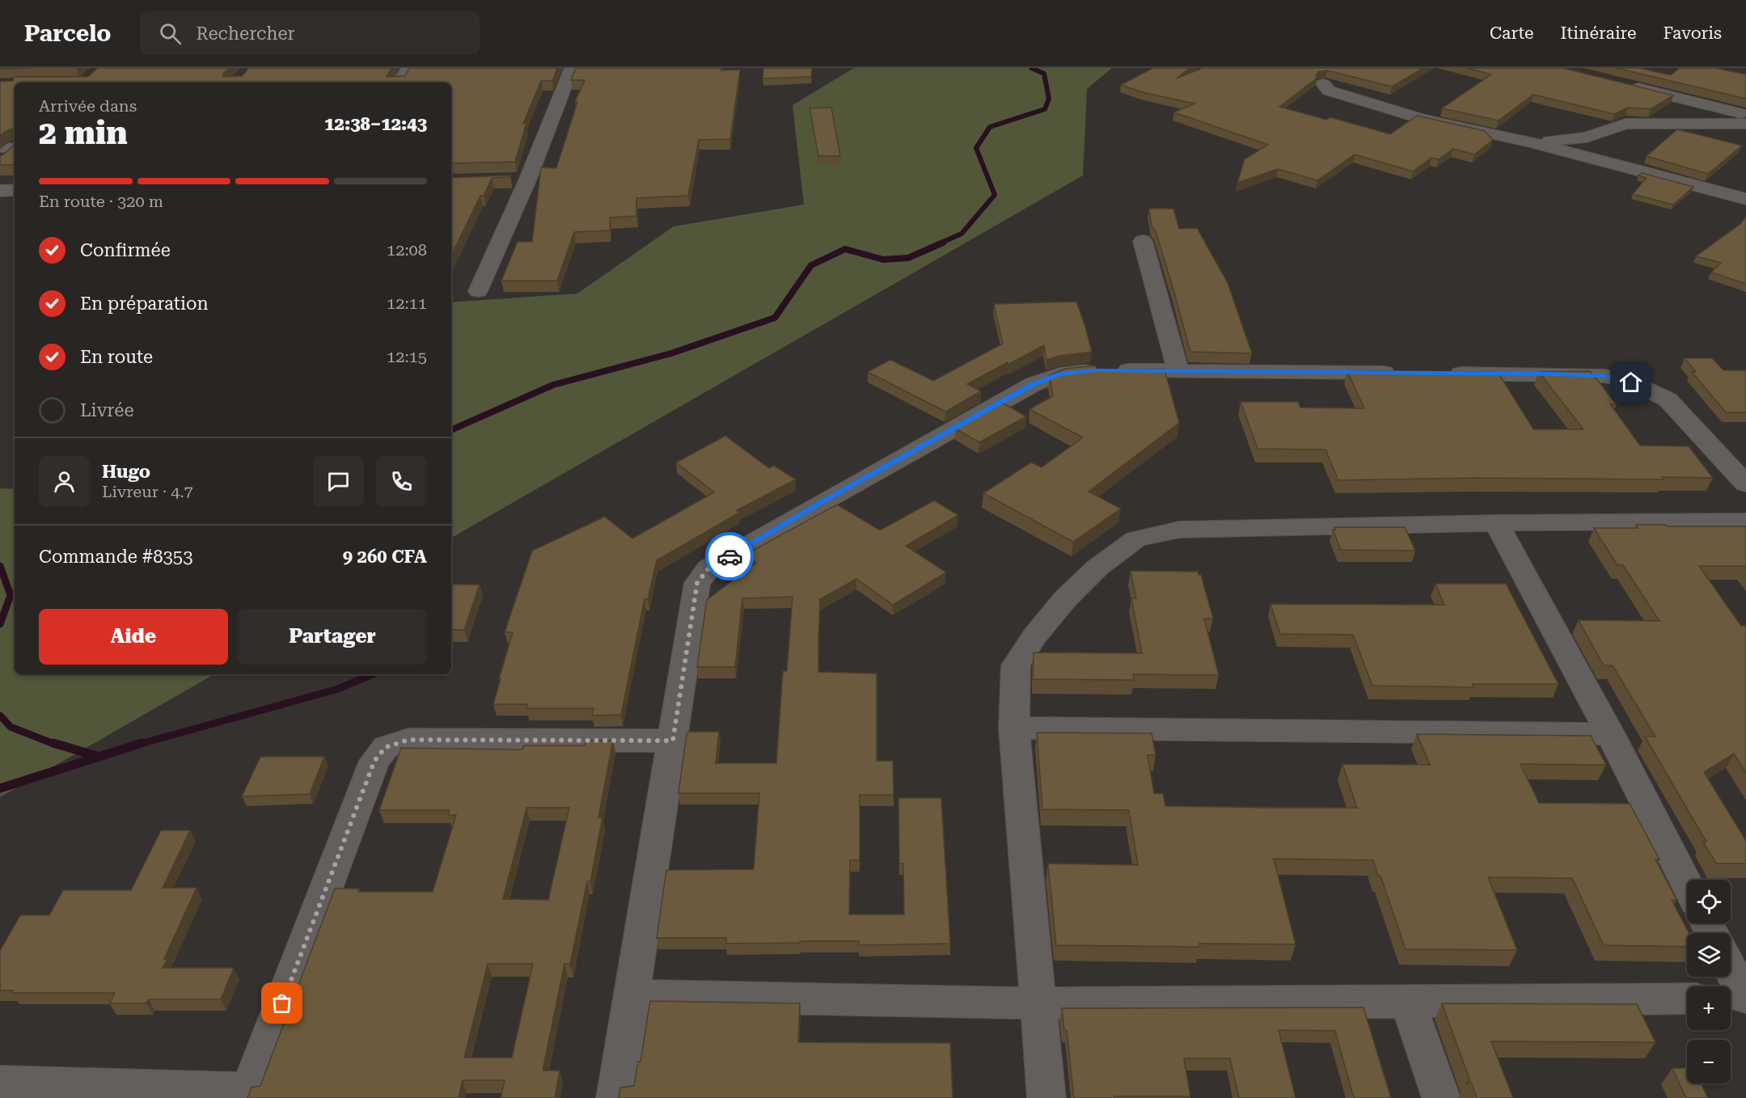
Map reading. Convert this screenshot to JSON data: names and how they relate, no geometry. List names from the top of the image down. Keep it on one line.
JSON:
{"page":{"header":"Parcelo","search":"Rechercher","nav":["Carte","Itinéraire","Favoris"],"heading":["2 min","Arrivée dans","12:38–12:43"],"panel":["Hugo","Livreur · 4.7","Commande #8353","9 260 CFA"],"bar":"En route · 320 m","list":[["Confirmée","12:08"],["En préparation","12:11"],["En route","12:15"],"Livrée"],"buttons":["Aide","Partager"],"map_buttons":["+","−"]}}
